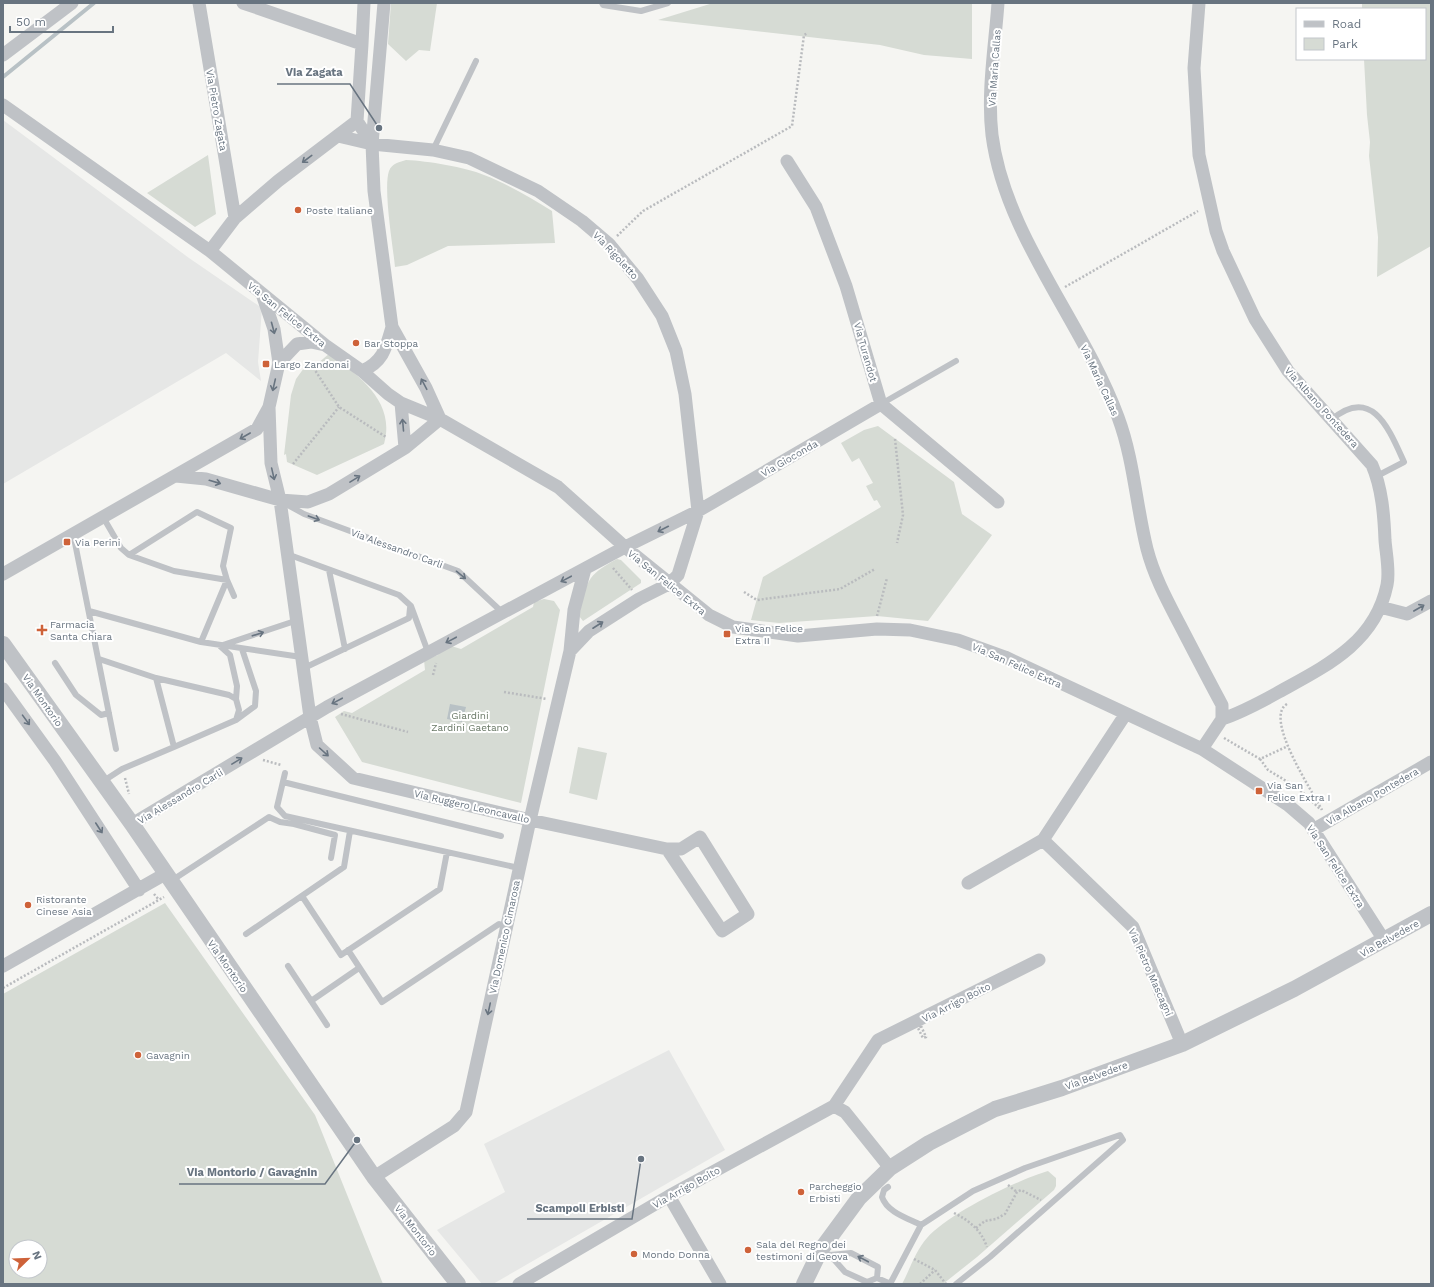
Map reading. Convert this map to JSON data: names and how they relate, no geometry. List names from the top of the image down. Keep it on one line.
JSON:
{"streets":{"street":["Via Maria Callas","Via Pietro Zagata","Via Rigoletto","Via San Felice Extra","Via Turandot","Via Albano Pontedera","Via Gioconda","Via Alessandro Carli","Via Montorio","Via Ruggero Leoncavallo","Via Domenico Cimarosa","Via Belvedere","Via Pietro Mascagni","Via Arrigo Boito"]},"crossings":[["Via Maria Callas","Via Albano Pontedera"],["Via Rigoletto","Via Gioconda"],["Via San Felice Extra","Via Albano Pontedera"],["Via San Felice Extra","Via Gioconda"],["Via San Felice Extra","Via Alessandro Carli"],["Via San Felice Extra","Via Belvedere"],["Via Turandot","Via Gioconda"],["Via Gioconda","Via Alessandro Carli"],["Via Alessandro Carli","Via Montorio"],["Via Alessandro Carli","Via Ruggero Leoncavallo"],["Via Alessandro Carli","Via Domenico Cimarosa"],["Via Montorio","Via Domenico Cimarosa"],["Via Ruggero Leoncavallo","Via Domenico Cimarosa"],["Via Belvedere","Via Pietro Mascagni"]],"one_way":["Via Ruggero Leoncavallo","Via Domenico Cimarosa"],"parks":["Giardini Zardini Gaetano"],"places":{"other":["Via Zagata","Poste Italiane","Bar Stoppa","Ristorante Cinese Asia","Gavagnin","Via Montorio / Gavagnin","Scampoli Erbisti","Parcheggio Erbisti","Sala del Regno dei testimoni di Geova","Mondo Donna"],"transit":["Largo Zandonai","Via Perini","Via San Felice Extra II","Via San Felice Extra I"],"health":["Farmacia Santa Chiara"]},"legend":["Road","Park"],"scale_bar":"50 m","north":"top right"}
